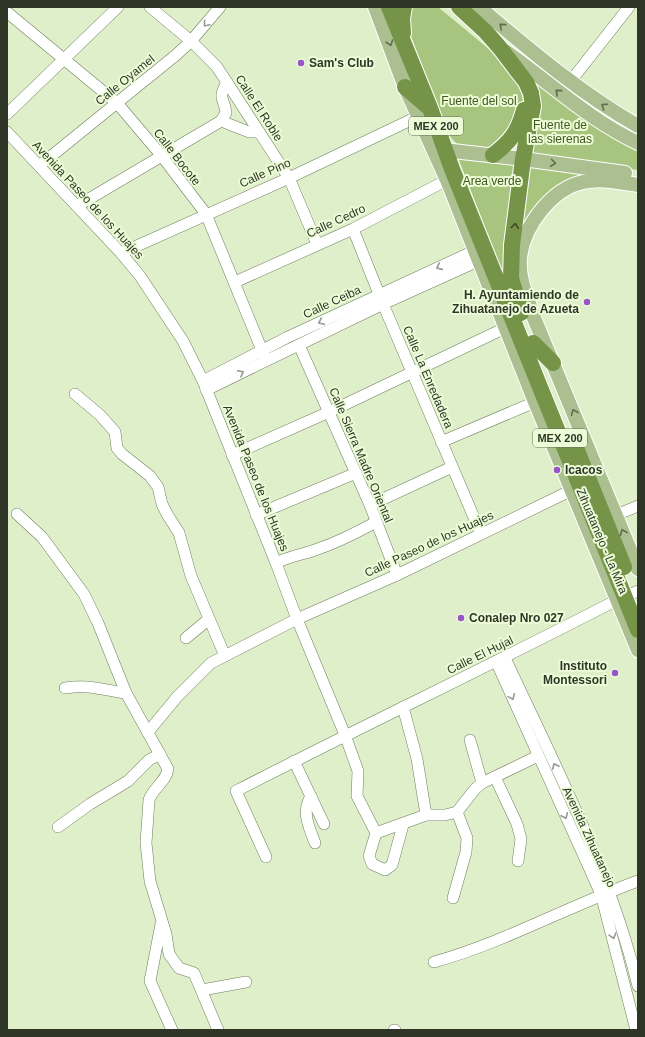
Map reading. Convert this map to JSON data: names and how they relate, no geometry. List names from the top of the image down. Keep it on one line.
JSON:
{"streets":{"highway":["MEX 200","Zihuatanejo - La Mira"],"street":["Calle Oyamel","Calle El Roble","Calle Bocote","Calle Pino","Avenida Paseo de los Huajes","Calle Cedro","Calle Ceiba","Calle La Enredadera","Calle Sierra Madre Oriental","Calle Paseo de los Huajes","Calle El Hujal","Avenida Zihuatanejo"]},"crossings":[["Calle Oyamel","Calle El Roble"],["Calle Oyamel","Calle Bocote"],["Calle Oyamel","Avenida Paseo de los Huajes"],["Calle El Roble","Calle Pino"],["Calle El Roble","Calle Cedro"],["Calle Bocote","Calle Pino"],["Calle Bocote","Calle Cedro"],["Calle Bocote","Calle Ceiba"],["Calle Pino","Avenida Paseo de los Huajes"],["Calle Pino","Zihuatanejo - La Mira"],["Avenida Paseo de los Huajes","Calle Ceiba"],["Avenida Paseo de los Huajes","Calle Paseo de los Huajes"],["Avenida Paseo de los Huajes","Calle El Hujal"],["Calle Cedro","Calle La Enredadera"],["Calle Cedro","Zihuatanejo - La Mira"],["Calle Ceiba","Calle La Enredadera"],["Calle Ceiba","Calle Sierra Madre Oriental"],["Calle La Enredadera","Calle Paseo de los Huajes"],["Calle Sierra Madre Oriental","Calle Paseo de los Huajes"],["Zihuatanejo - La Mira","Calle El Hujal"],["Calle El Hujal","Avenida Zihuatanejo"]],"parks":["Fuente del sol","Fuente de las sierenas","Area verde"],"places":["Sam's Club","H. Ayuntamiendo de Zihuatanejo de Azueta","Icacos","Conalep Nro 027","Instituto Montessori"]}
